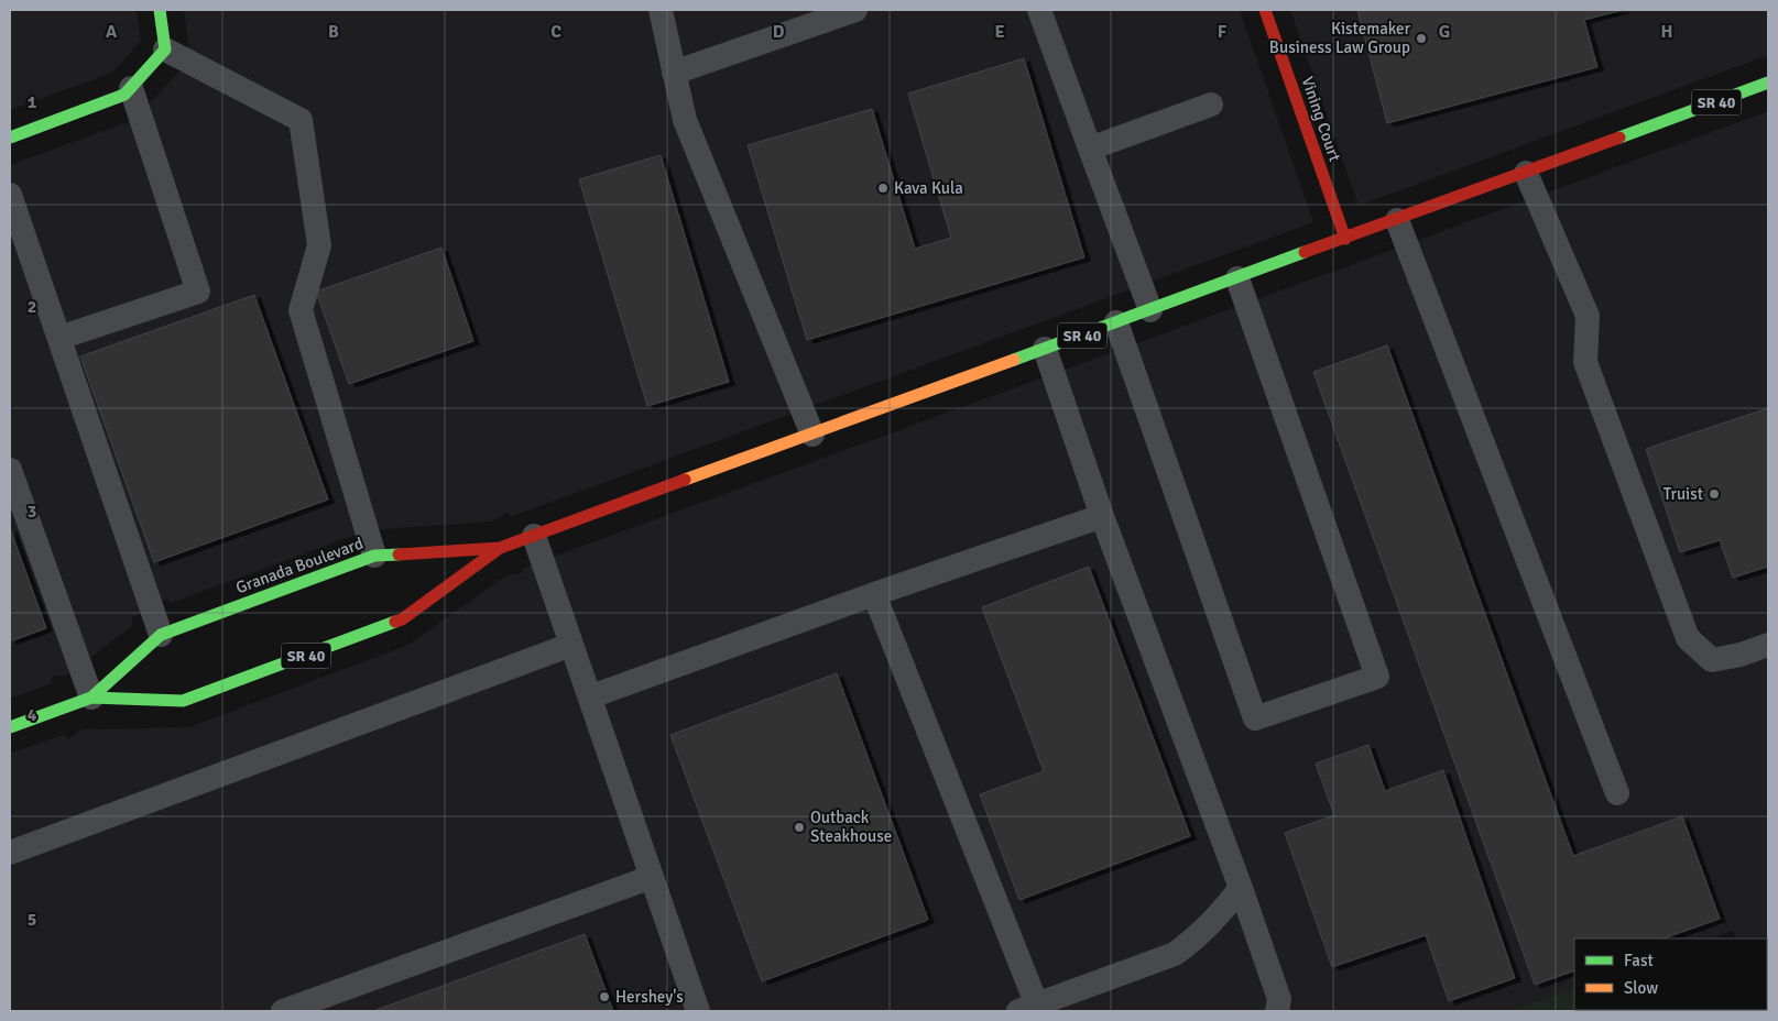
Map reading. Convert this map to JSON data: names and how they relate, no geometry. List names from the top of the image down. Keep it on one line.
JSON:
{"streets":{"main road":["SR 40","Vining Court","Granada Boulevard"]},"crossings":[["SR 40","Vining Court"],["SR 40","Granada Boulevard"]],"places":["Kistemaker Business Law Group","Kava Kula","Truist","Outback Steakhouse","Hershey's"],"legend":["Fast","Slow"],"grid":{"columns":["A","B","C","D","E","F","G","H"],"rows":["1","2","3","4","5"]}}
